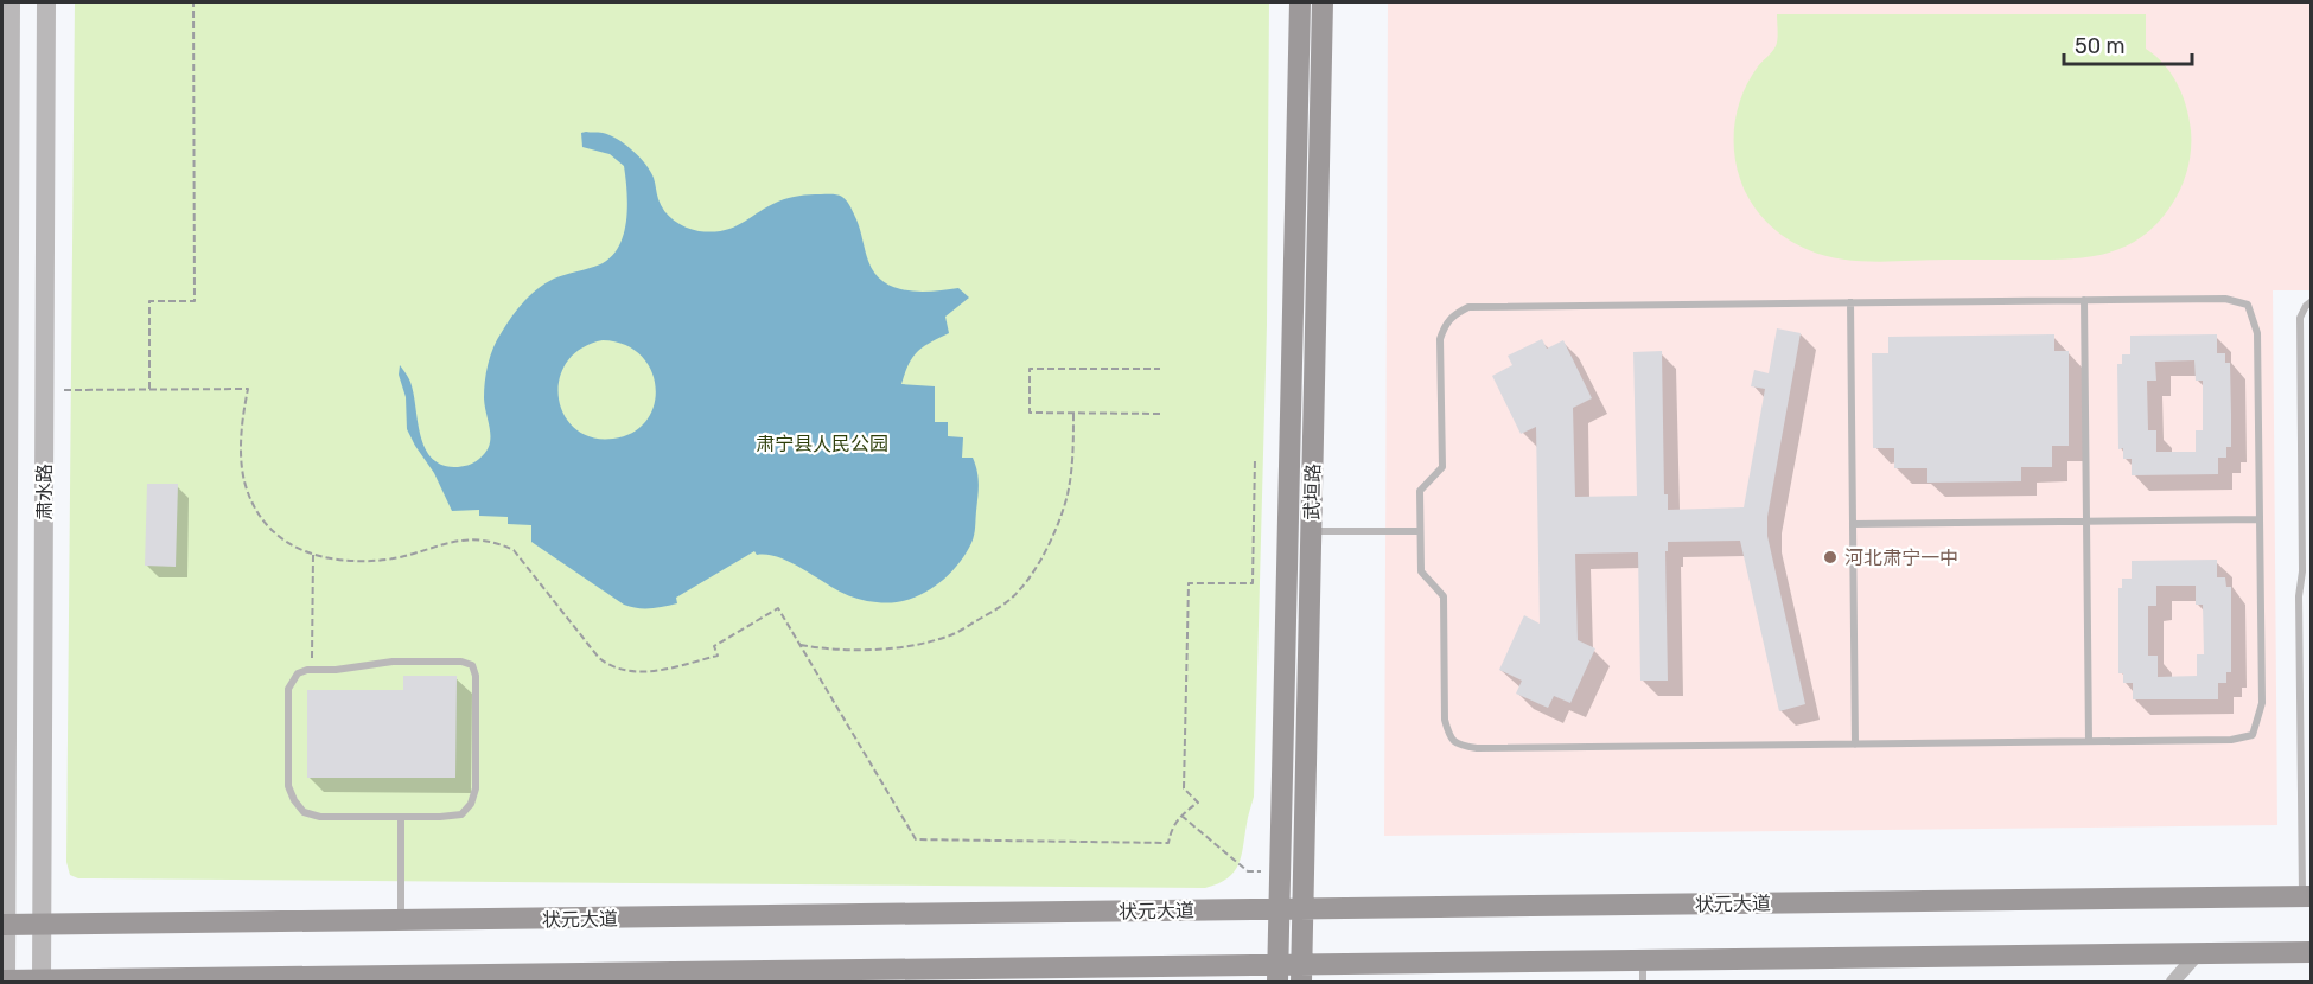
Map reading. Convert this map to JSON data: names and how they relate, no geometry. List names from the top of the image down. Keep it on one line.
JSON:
{"streets":{"main road":["武垣路","状元大道"],"street":["肃水路"]},"crossings":[["肃水路","状元大道"],["武垣路","状元大道"]],"parks":["肃宁县人民公园"],"places":["河北肃宁一中"],"scale_bar":"50 m"}
